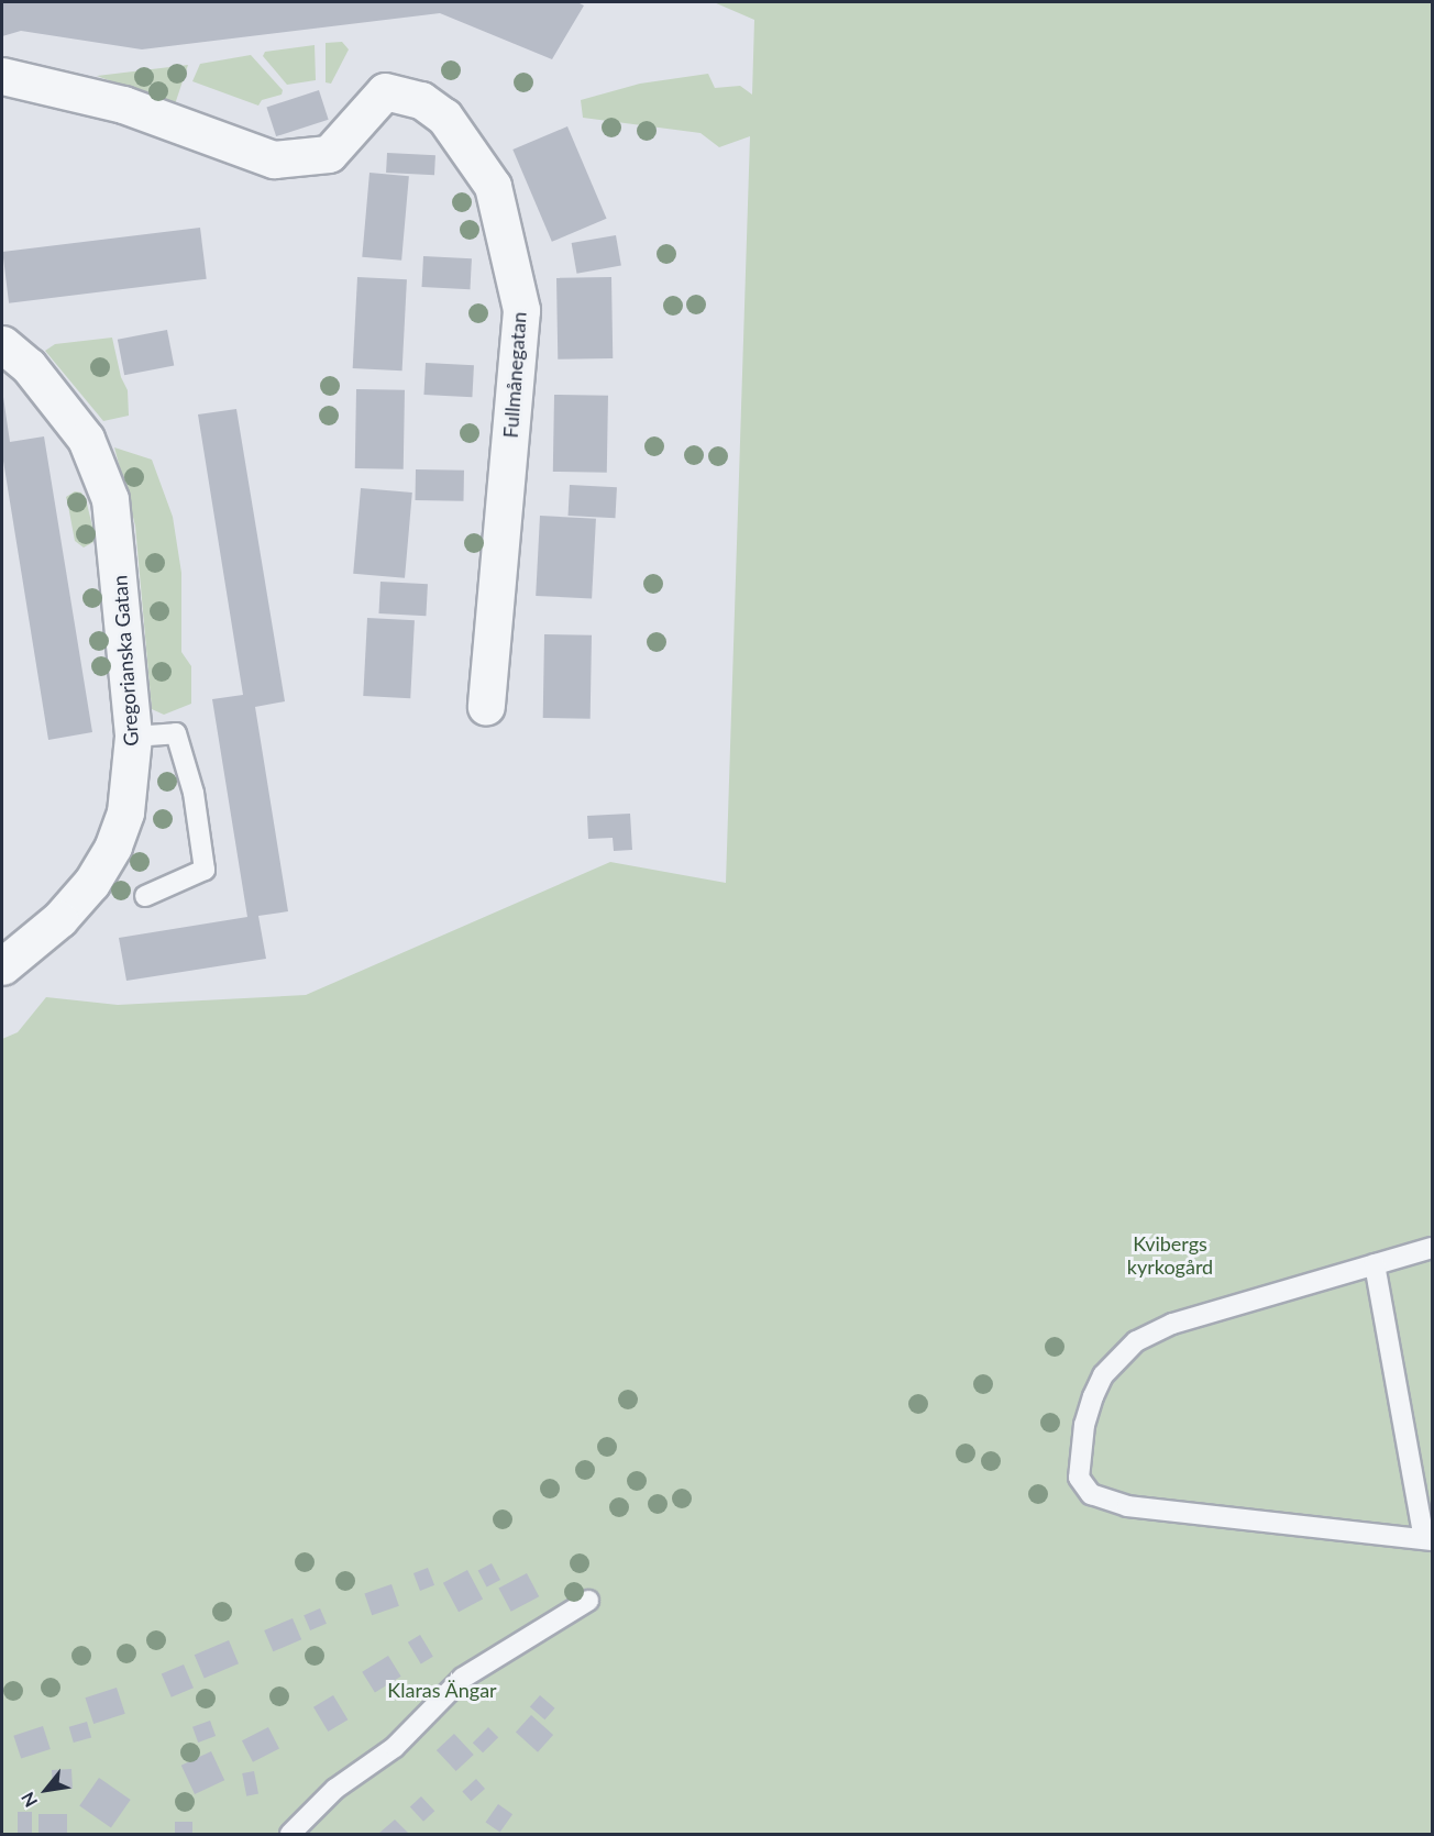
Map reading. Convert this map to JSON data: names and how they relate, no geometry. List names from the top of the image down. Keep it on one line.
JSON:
{"streets":{"street":["Fullmånegatan","Gregorianska Gatan"]},"parks":["Kvibergs kyrkogård","Klaras Ängar"],"north":"bottom left"}
